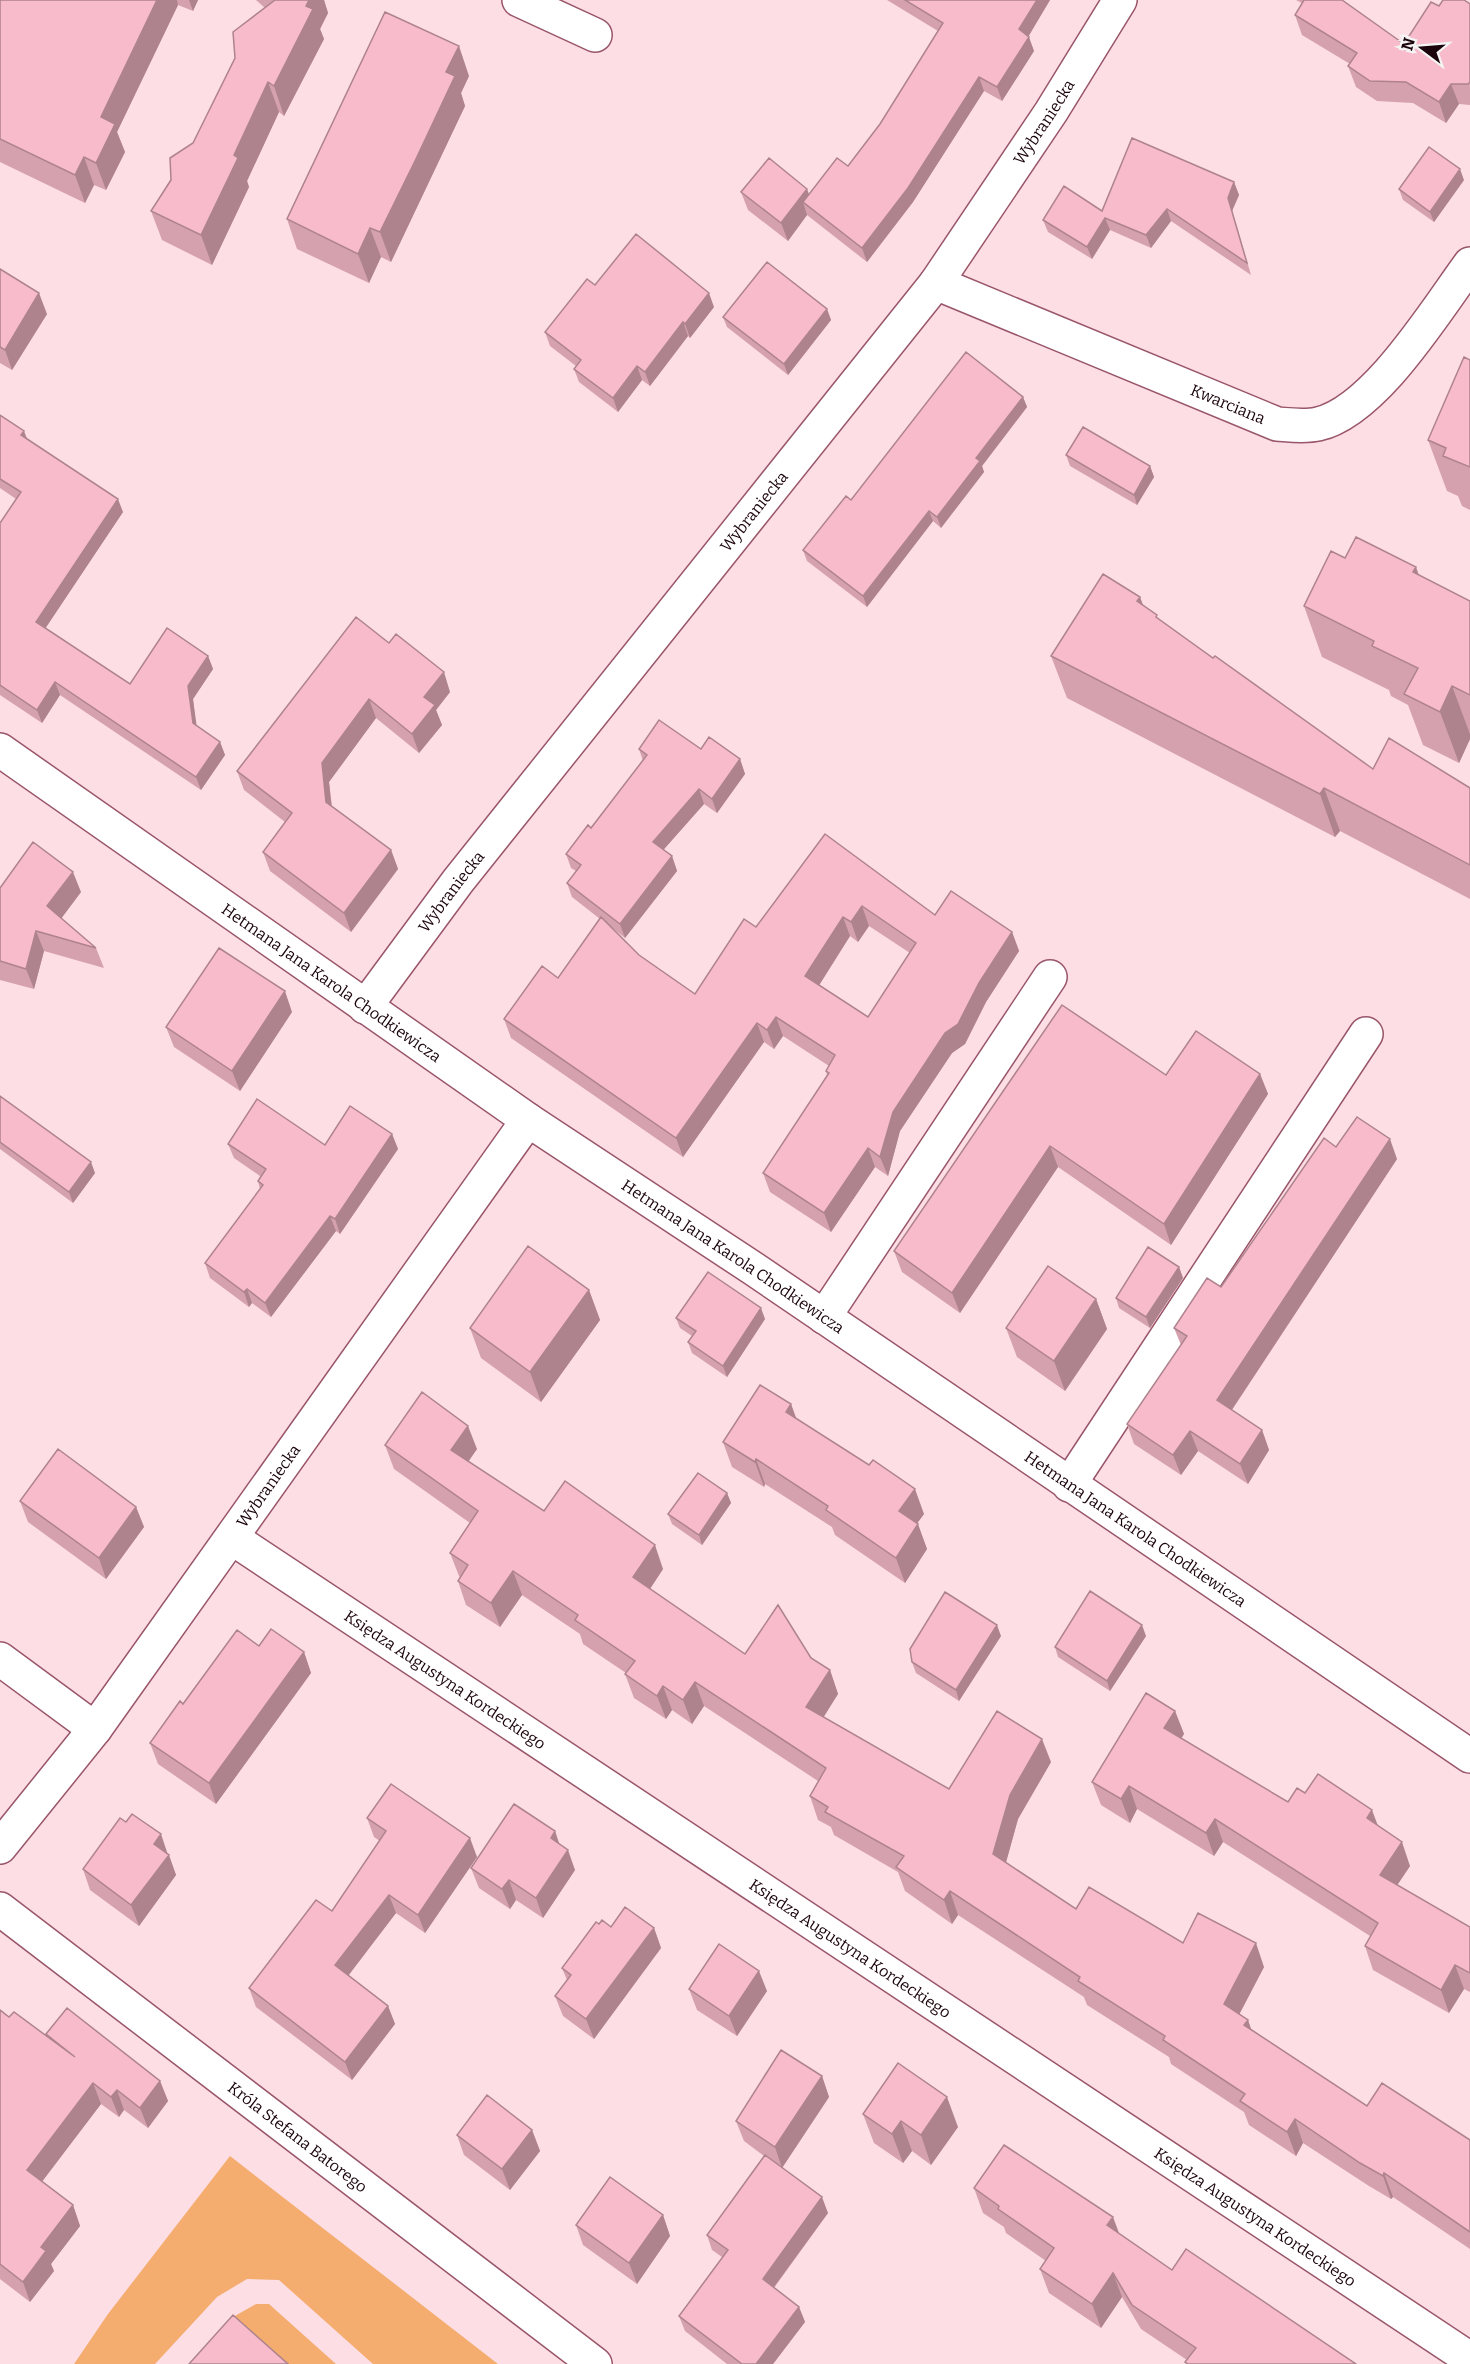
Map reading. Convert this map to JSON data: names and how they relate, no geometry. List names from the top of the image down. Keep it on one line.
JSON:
{"streets":{"street":["Wybraniecka","Kwarciana","Hetmana Jana Karola Chodkiewicza","Księdza Augustyna Kordeckiego","Króla Stefana Batorego"]},"crossings":[["Wybraniecka","Kwarciana"],["Wybraniecka","Hetmana Jana Karola Chodkiewicza"],["Wybraniecka","Księdza Augustyna Kordeckiego"]],"north":"left"}
